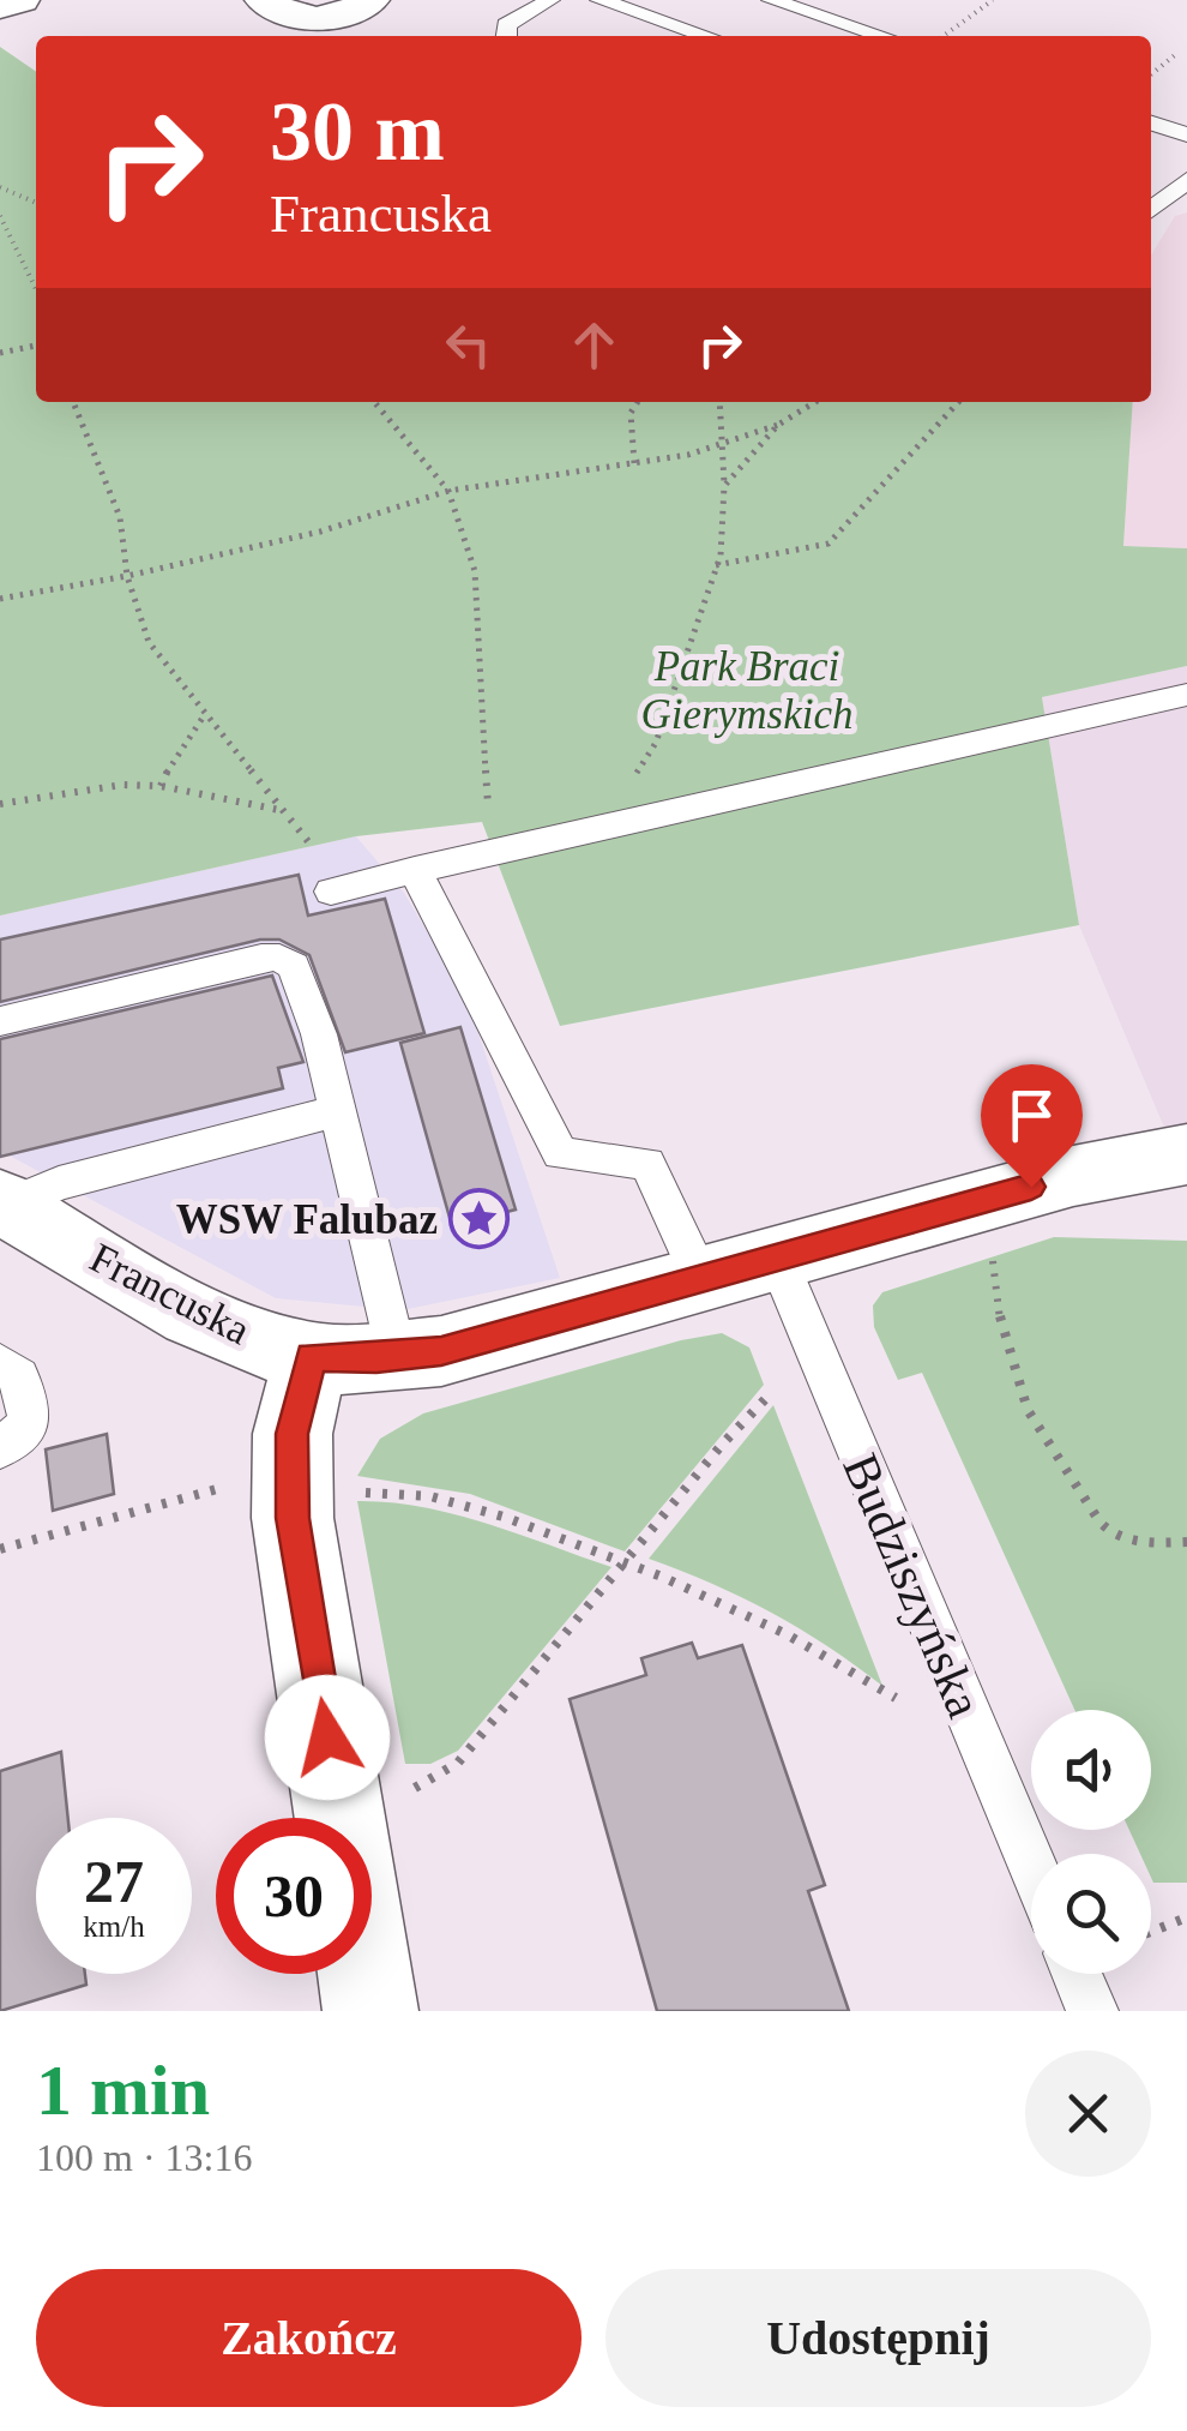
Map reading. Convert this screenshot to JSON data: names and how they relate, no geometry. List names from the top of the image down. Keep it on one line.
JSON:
{"streets":{"street":["Francuska"],"lane":["Budziszyńska"]},"crossings":[["Francuska","Budziszyńska"]],"parks":["Park Braci Gierymskich"],"places":{"place":["WSW Falubaz"]},"page":{"turn":["30 m","Francuska"],"speed":"27 km/h","limit":"30","heading":["1 min","100 m · 13:16"],"buttons":["Zakończ","Udostępnij"]}}
